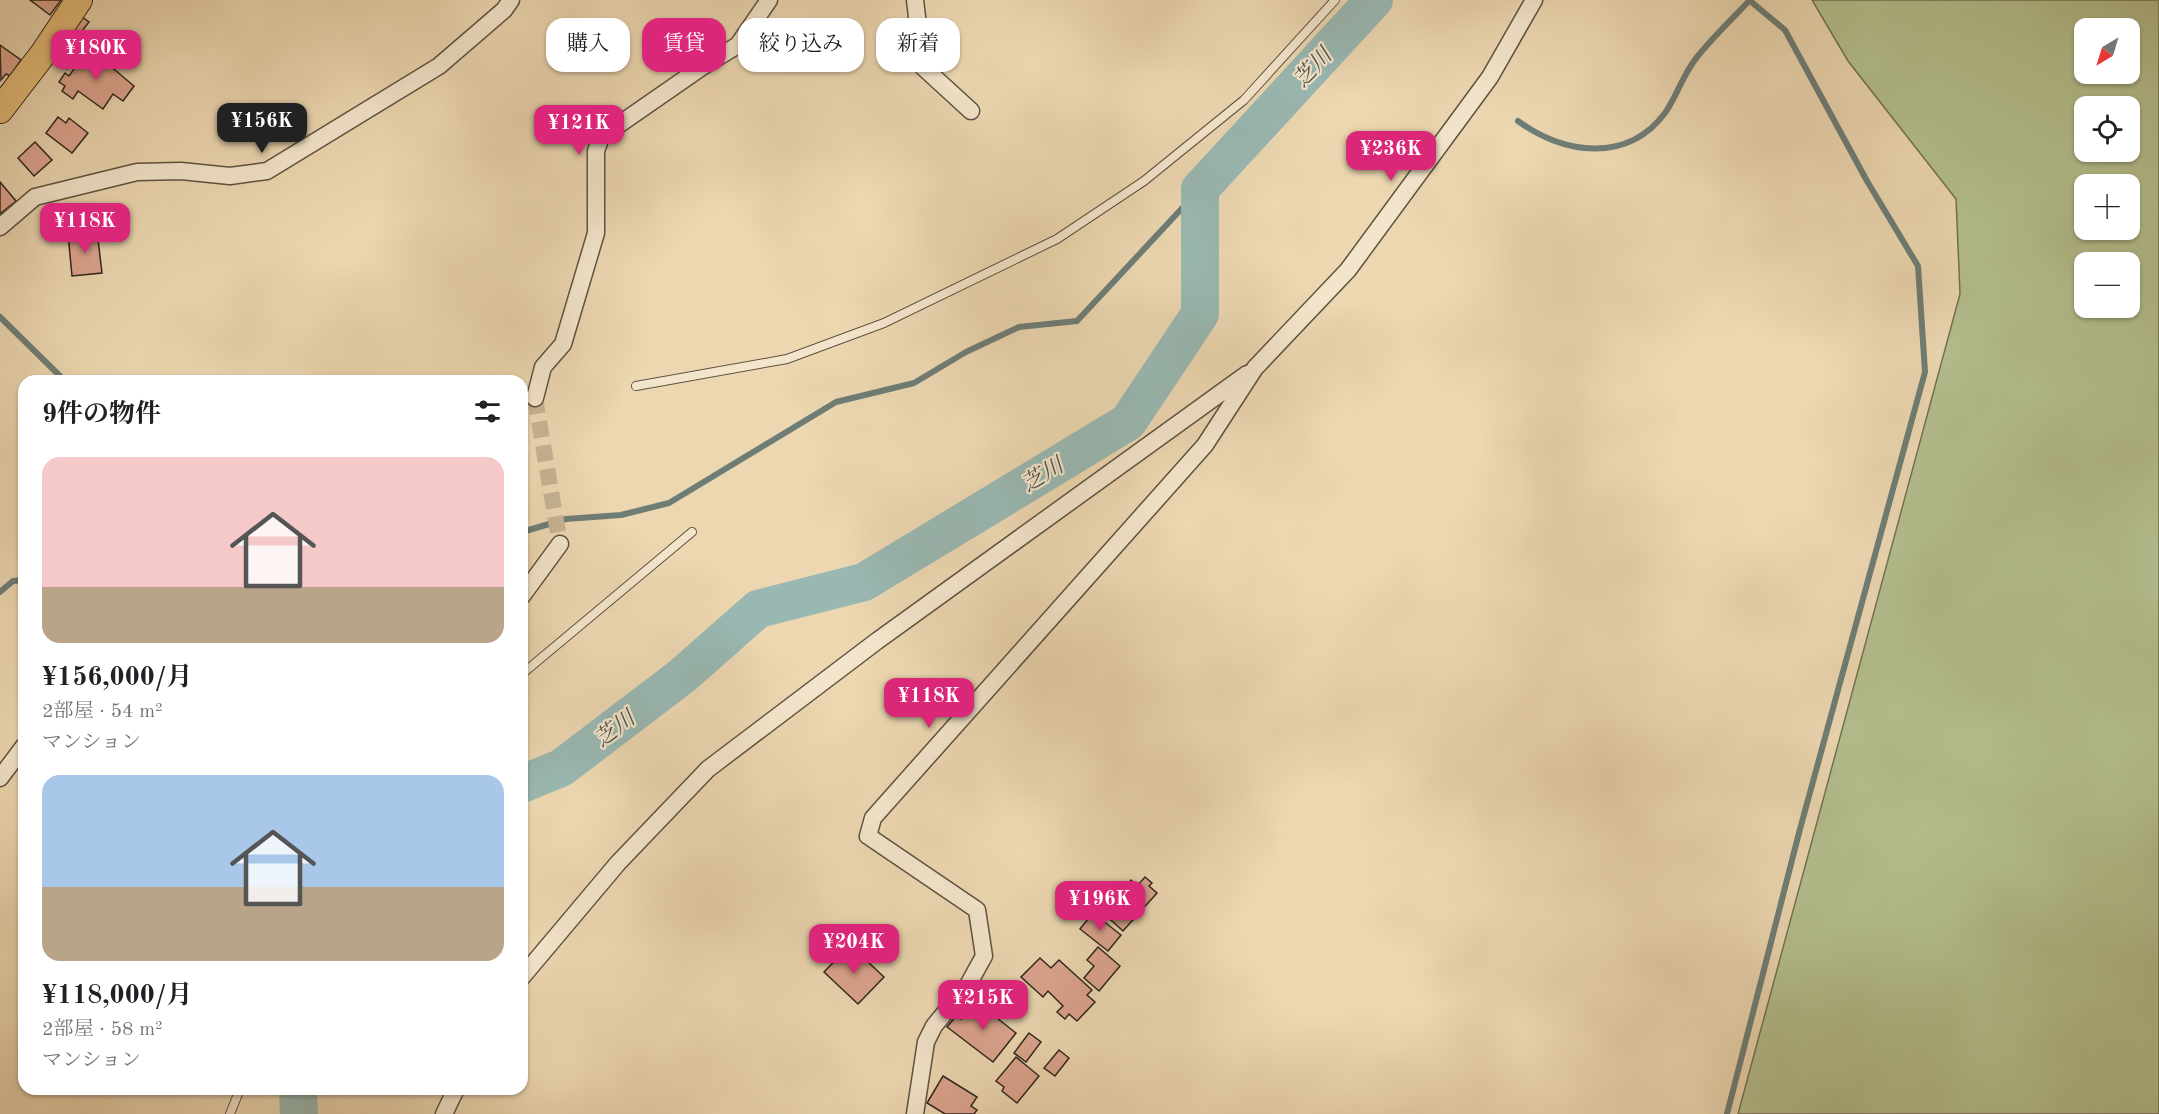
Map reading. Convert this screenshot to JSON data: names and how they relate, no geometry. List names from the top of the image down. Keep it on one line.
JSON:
{"water":["芝川"],"north":"bottom left","page":{"map_buttons":["+","−"],"chip":["購入","賃貸","絞り込み","新着"],"price":["¥180K","¥156K","¥121K","¥236K","¥118K","¥118K","¥196K","¥204K","¥215K"],"heading":"9件の物件","list":[{"name":"¥156,000/月","note":"2部屋 · 54 m² · マンション"},{"name":"¥118,000/月","note":"2部屋 · 58 m² · マンション"}]}}
